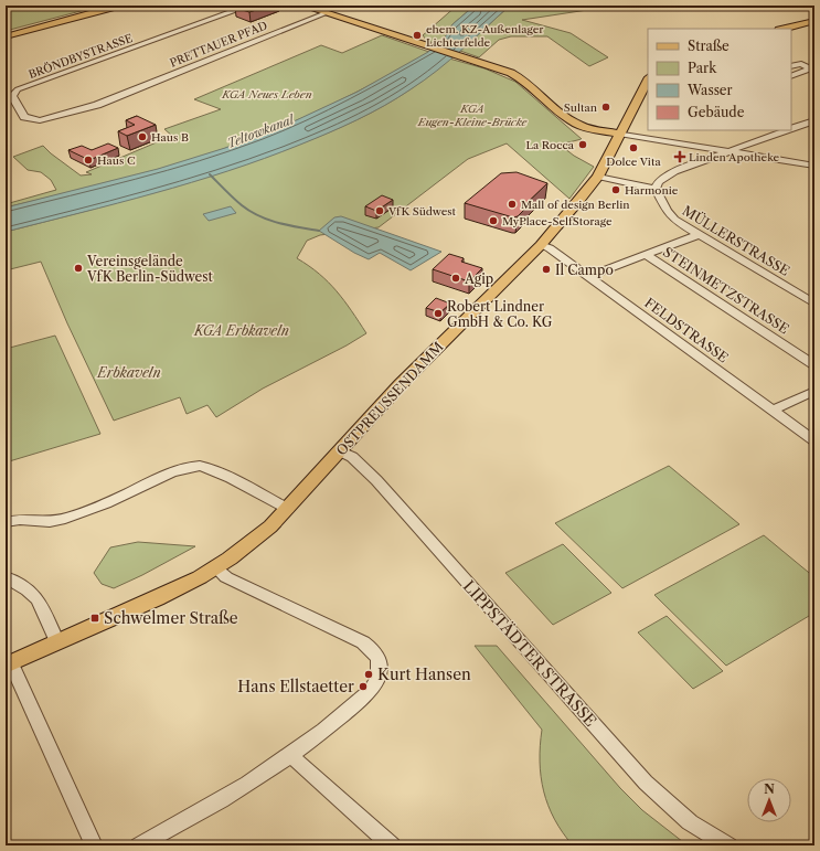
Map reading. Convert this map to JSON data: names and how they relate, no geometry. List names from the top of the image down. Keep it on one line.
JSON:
{"streets":{"main road":["OSTPREUSSENDAMM"],"street":["PRETTAUER PFAD","BRÖNDBYSTRASSE","MÜLLERSTRASSE","STEINMETZSTRASSE","FELDSTRASSE","LIPPSTÄDTER STRASSE"]},"crossings":[["PRETTAUER PFAD","BRÖNDBYSTRASSE"],["FELDSTRASSE","OSTPREUSSENDAMM"],["OSTPREUSSENDAMM","LIPPSTÄDTER STRASSE"]],"water":["Teltowkanal"],"parks":["KGA Neues Leben","KGA Eugen-Kleine-Brücke","KGA Erbkaveln","Erbkaveln"],"places":{"other":["ehem. KZ-Außenlager Lichterfelde","Sultan","Haus B","La Rocca","Dolce Vita","Haus C","Harmonie","Mall of design Berlin","VfK Südwest","MyPlace-SelfStorage","Vereinsgelände VfK Berlin-Südwest","Il Campo","Agip","Robert Lindner GmbH & Co. KG","Kurt Hansen","Hans Ellstaetter"],"health":["Linden Apotheke"],"transit":["Schwelmer Straße"]},"legend":["Straße","Park","Wasser","Gebäude"],"north":"top"}
